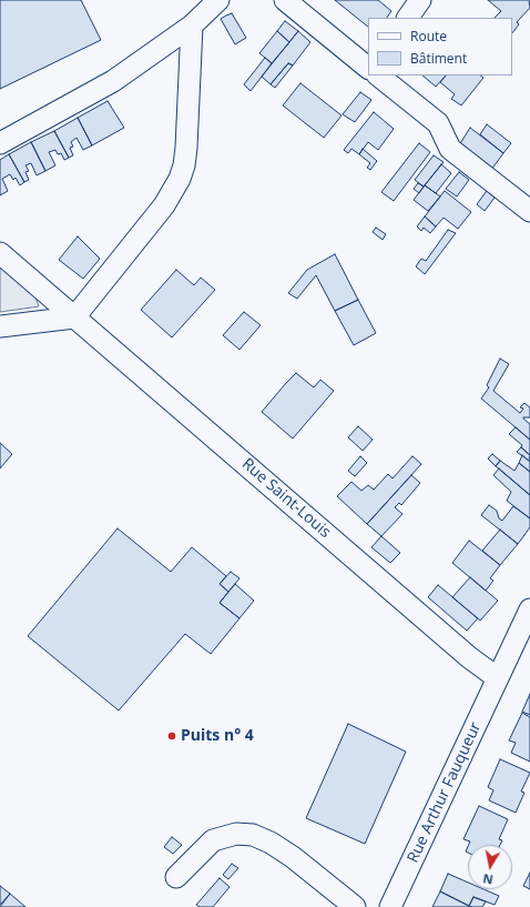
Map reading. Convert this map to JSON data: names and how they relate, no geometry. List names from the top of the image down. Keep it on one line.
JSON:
{"streets":{"street":["Rue Saint-Louis","Rue Arthur Fauqueur"]},"crossings":[["Rue Saint-Louis","Rue Arthur Fauqueur"]],"places":["Puits n° 4"],"legend":["Route","Bâtiment"],"north":"bottom"}
